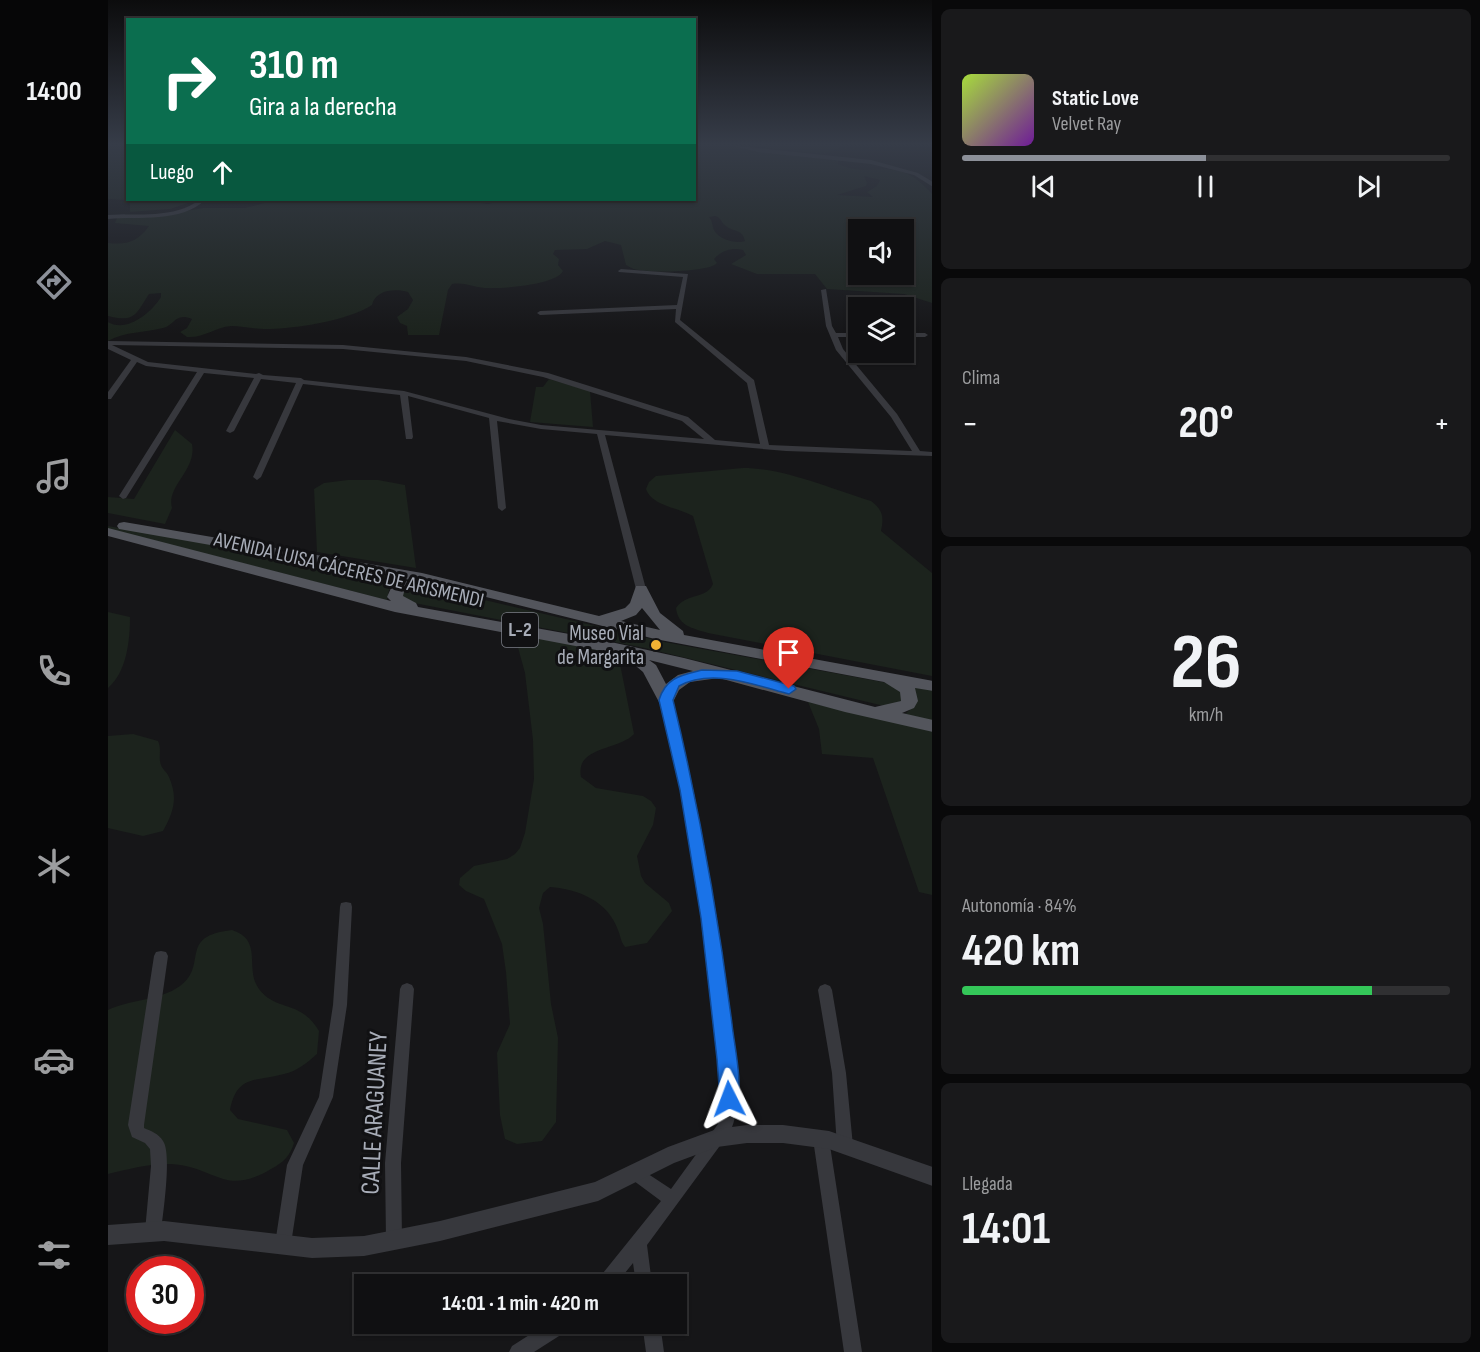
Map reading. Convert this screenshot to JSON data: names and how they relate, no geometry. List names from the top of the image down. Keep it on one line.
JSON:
{"streets":{"main road":["AVENIDA LUISA CÁCERES DE ARISMENDI","L-2"],"street":["CALLE ARAGUANEY"]},"places":["Museo Vial de Margarita"],"page":{"tabs":"14:00","turn":["310 m","Gira a la derecha"],"song":["Static Love","Velvet Ray"],"then":"Luego","tile":["Clima",["26","km/h"],["Autonomía · 84%","420 km"],["Llegada","14:01"]],"heat":["−","20°","+"],"limit":"30","trip":"14:01 · 1 min · 420 m"}}
